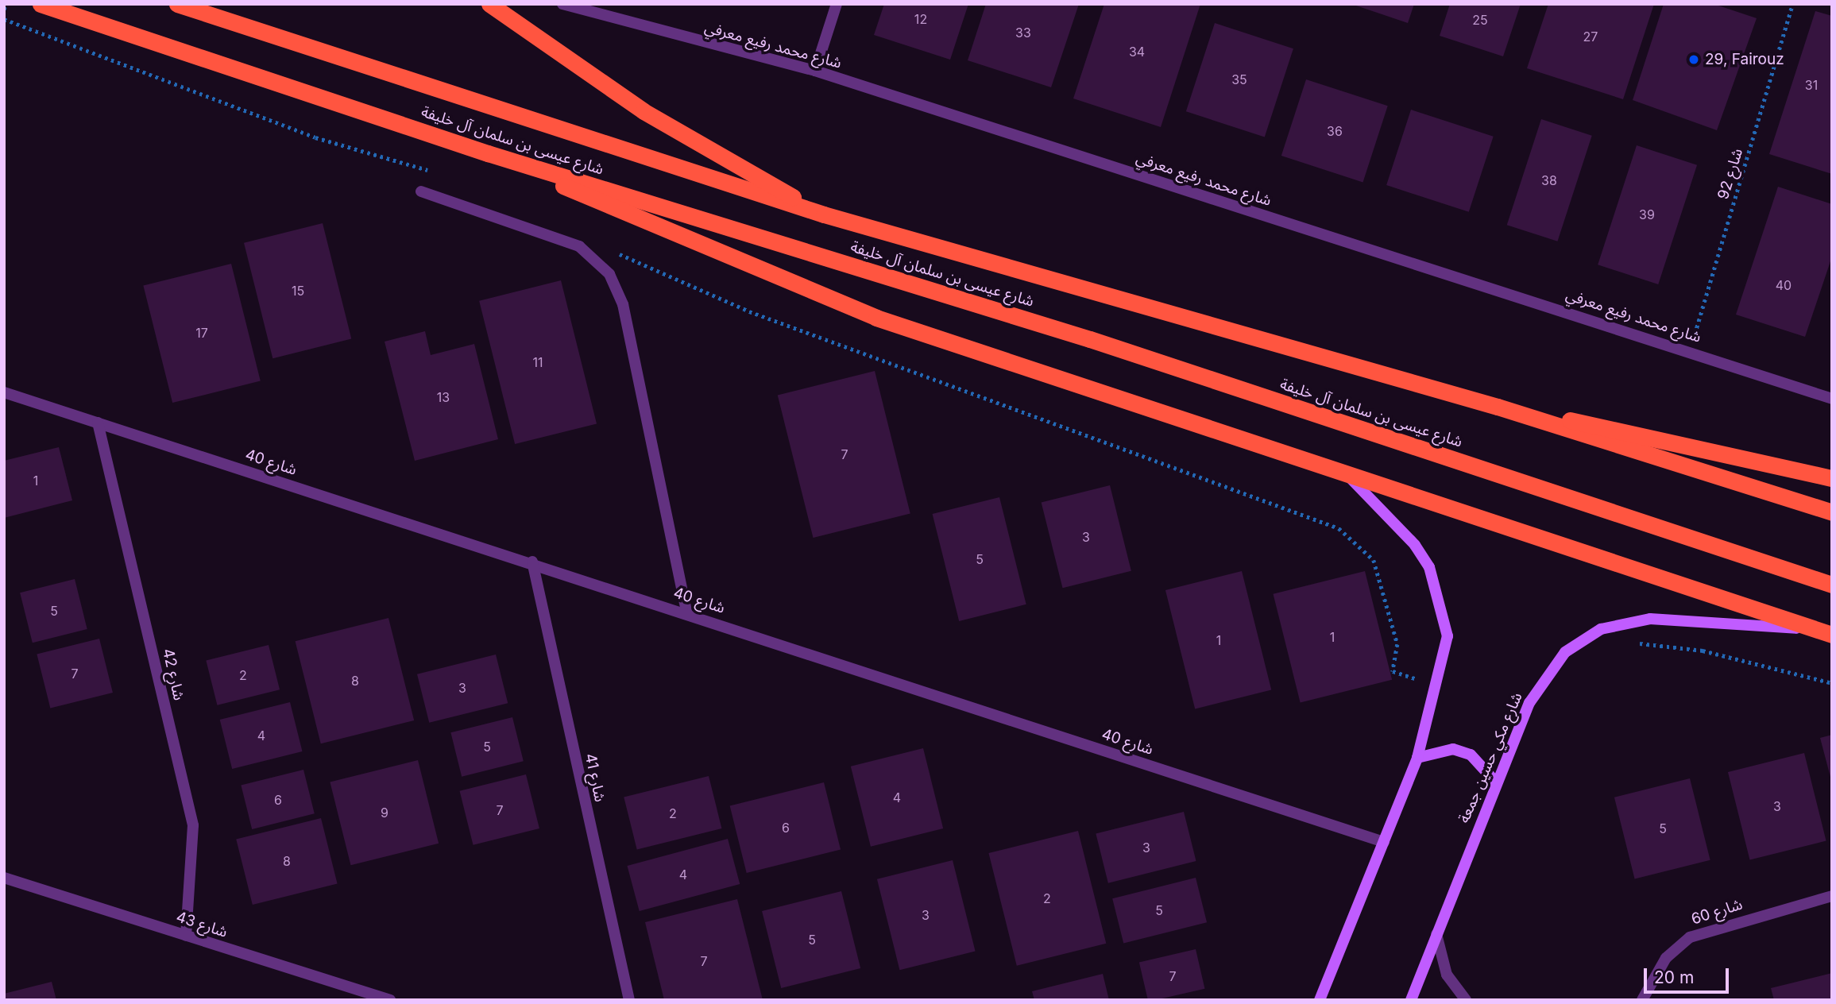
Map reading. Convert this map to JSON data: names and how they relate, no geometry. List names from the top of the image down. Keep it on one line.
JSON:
{"streets":{"highway":["شارع عيسى بن سلمان آل خليفة"],"street":["شارع محمد رفيع معرفي","شارع 40","شارع 42","شارع مكي حسين جمعة","شارع 41","شارع 60","شارع 43"],"path":["شارع 92"]},"crossings":[["شارع محمد رفيع معرفي","شارع 92"],["شارع 40","شارع 42"],["شارع 40","شارع 41"],["شارع 42","شارع 43"]],"places":["29, Fairouz"],"house_numbers":["12","25","33","27","34","35","31","36","38","39","40","15","17","11","13","7","1","3","5","5","1","1","7","2","8","3","4","5","4","6","3","7","9","2","6","5","3","8","4","2","5","3","5","7","7"],"scale_bar":"20 m"}
